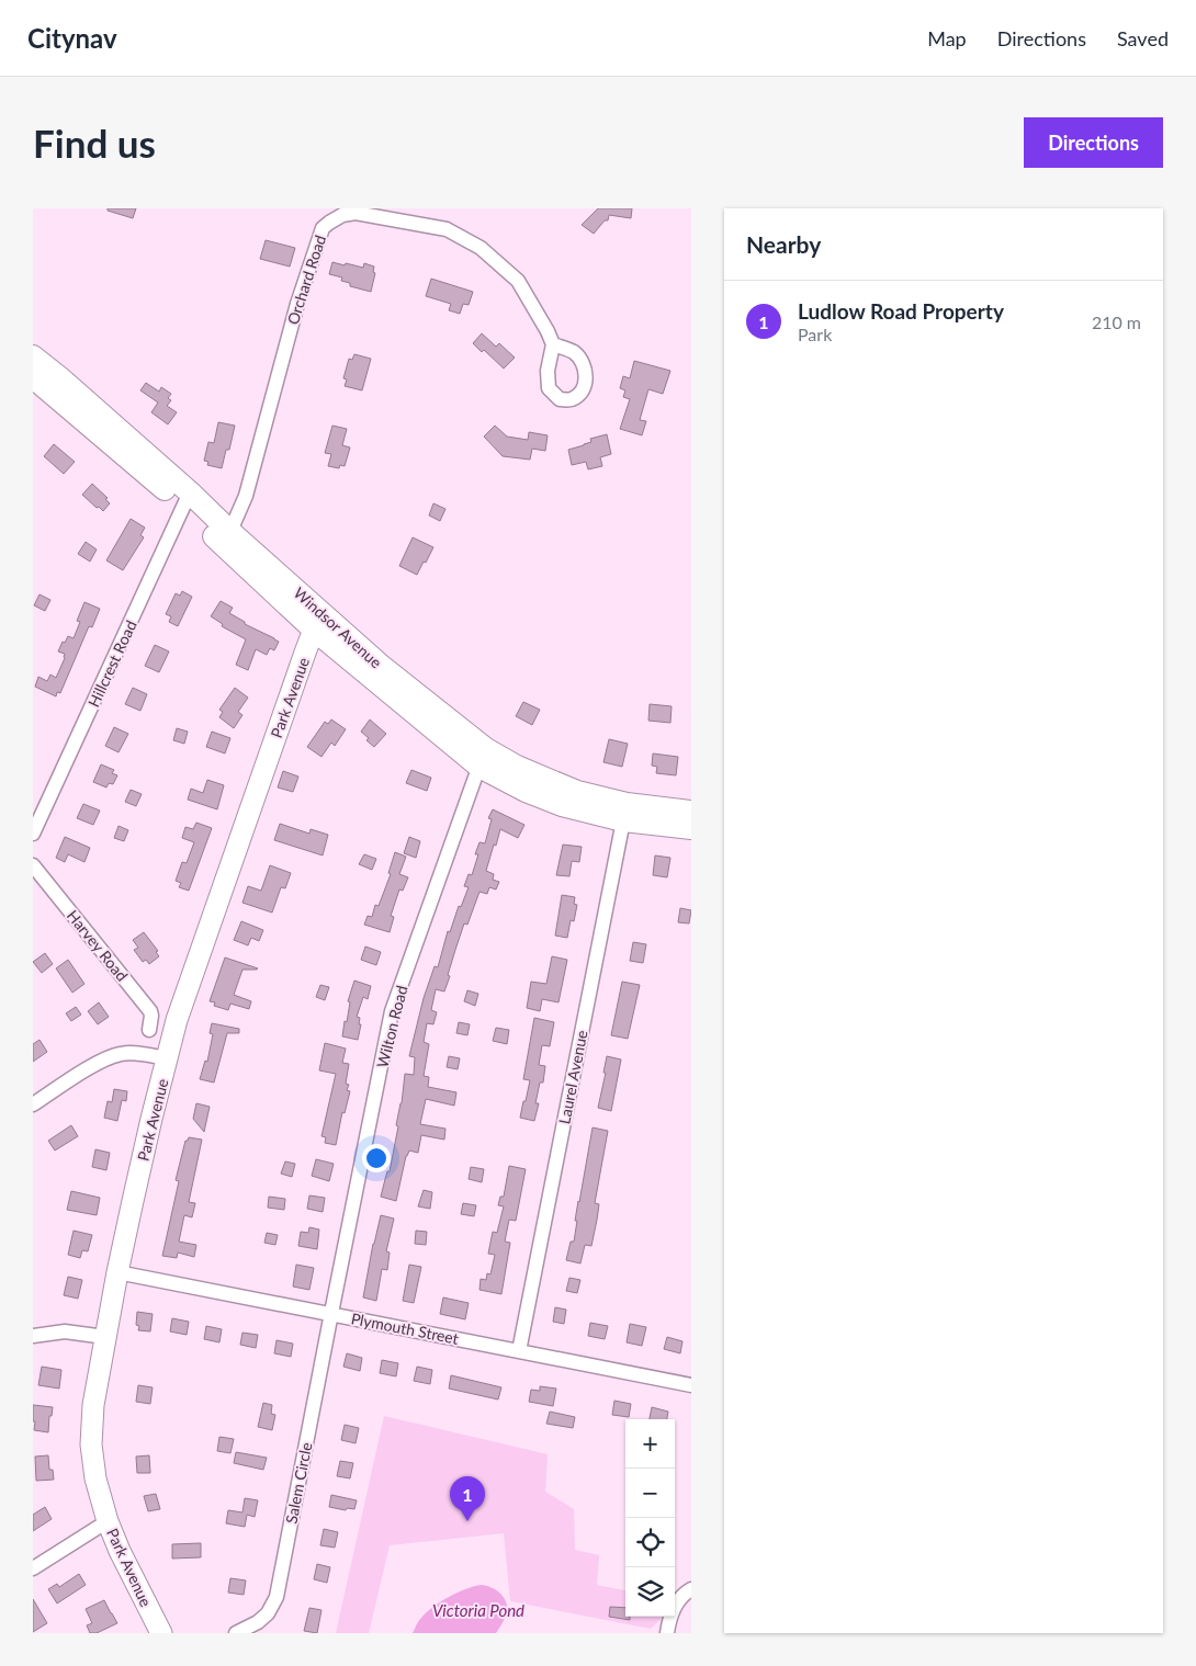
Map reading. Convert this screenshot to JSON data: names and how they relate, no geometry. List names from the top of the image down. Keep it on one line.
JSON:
{"streets":{"main road":["Windsor Avenue","Park Avenue"],"street":["Orchard Road","Hillcrest Road","Harvey Road","Wilton Road","Laurel Avenue","Plymouth Street","Salem Circle"]},"crossings":[["Orchard Road","Windsor Avenue"],["Windsor Avenue","Hillcrest Road"],["Windsor Avenue","Park Avenue"],["Windsor Avenue","Wilton Road"],["Windsor Avenue","Laurel Avenue"],["Park Avenue","Plymouth Street"],["Wilton Road","Plymouth Street"],["Wilton Road","Salem Circle"],["Laurel Avenue","Plymouth Street"],["Plymouth Street","Salem Circle"]],"water":["Victoria Pond"],"page":{"header":"Citynav","nav":["Map","Directions","Saved"],"buttons":"Directions","title":"Find us","heading":"Nearby","list":[{"mark":"1","name":"Ludlow Road Property","note":"Park","value":"210 m"}],"map_buttons":["+","−"],"pins":"1"}}
